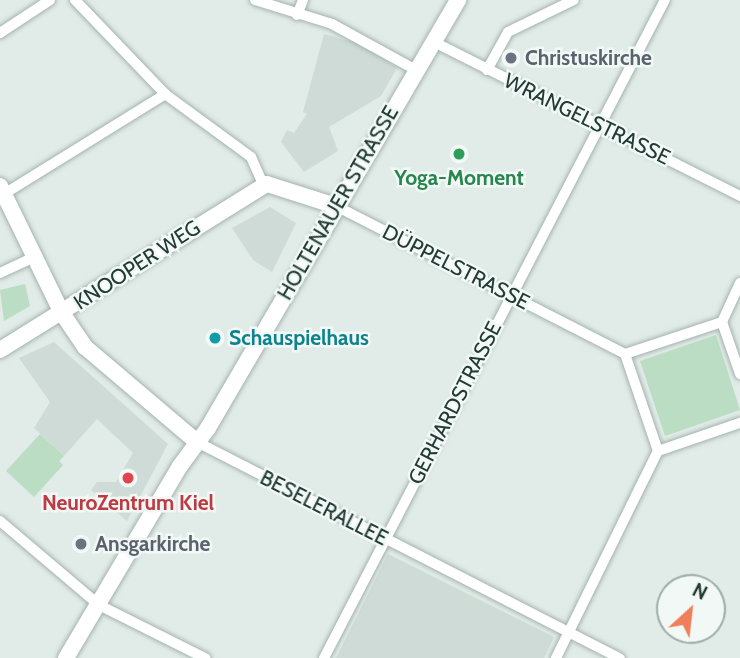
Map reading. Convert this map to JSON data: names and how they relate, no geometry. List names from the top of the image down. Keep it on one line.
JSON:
{"streets":{"main road":["HOLTENAUER STRASSE","KNOOPER WEG","DÜPPELSTRASSE","BESELERALLEE"],"street":["WRANGELSTRASSE","GERHARDSTRASSE"]},"crossings":[["WRANGELSTRASSE","HOLTENAUER STRASSE"],["WRANGELSTRASSE","GERHARDSTRASSE"],["HOLTENAUER STRASSE","DÜPPELSTRASSE"],["HOLTENAUER STRASSE","BESELERALLEE"],["KNOOPER WEG","DÜPPELSTRASSE"],["KNOOPER WEG","BESELERALLEE"],["DÜPPELSTRASSE","GERHARDSTRASSE"],["GERHARDSTRASSE","BESELERALLEE"]],"places":["Christuskirche","Yoga-Moment","Schauspielhaus","NeuroZentrum Kiel","Ansgarkirche"],"north":"top right"}
